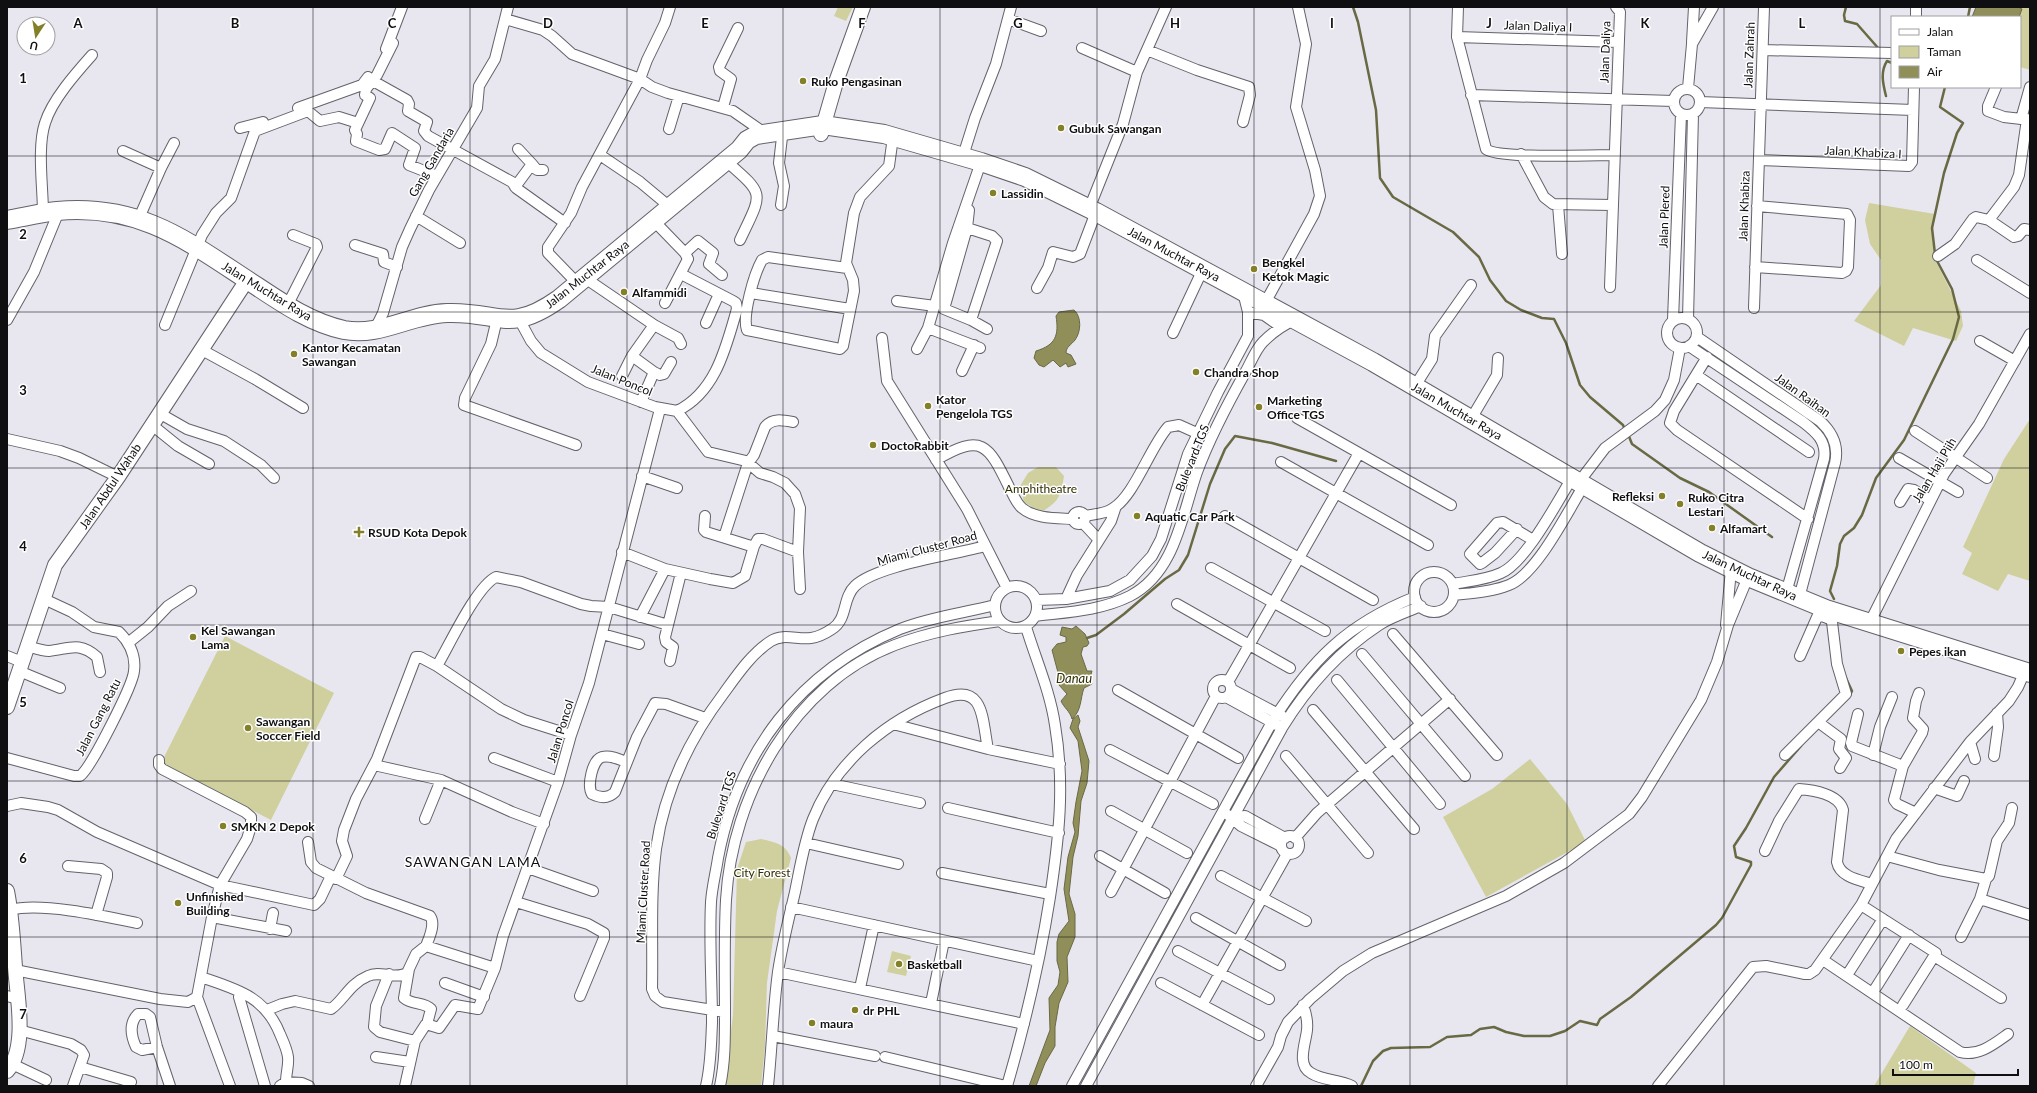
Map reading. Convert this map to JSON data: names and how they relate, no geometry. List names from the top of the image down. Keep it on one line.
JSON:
{"streets":{"highway":["Jalan Muchtar Raya"],"street":["Jalan Daliya I","Jalan Daliya","Jalan Zahrah","Jalan Khabiza I","Gang Gandaria","Jalan Khabiza","Jalan Plered","Jalan Poncol","Jalan Raihan","Bulevard TGS","Jalan Haji Piih","Jalan Abdul Wahab","Miami Cluster Road","Jalan Gang Ratu"]},"crossings":[["Jalan Daliya I","Jalan Daliya"],["Jalan Zahrah","Jalan Khabiza"],["Jalan Khabiza I","Jalan Khabiza"],["Gang Gandaria","Jalan Muchtar Raya"],["Jalan Plered","Jalan Raihan"],["Jalan Muchtar Raya","Jalan Poncol"],["Jalan Muchtar Raya","Jalan Raihan"],["Jalan Muchtar Raya","Bulevard TGS"],["Jalan Muchtar Raya","Jalan Haji Piih"],["Jalan Muchtar Raya","Jalan Abdul Wahab"],["Bulevard TGS","Miami Cluster Road"]],"districts":["SAWANGAN LAMA"],"water":["Danau"],"parks":["Amphitheatre","City Forest"],"places":{"other":["Ruko Pengasinan","Gubuk Sawangan","Lassidin","Bengkel Ketok Magic","Alfammidi","Kantor Kecamatan Sawangan","Chandra Shop","Kator Pengelola TGS","Marketing Office TGS","DoctoRabbit","Refleksi","Ruko Citra Lestari","Aquatic Car Park","Alfamart","Kel Sawangan Lama","Pepes ikan","Sawangan Soccer Field","SMKN 2 Depok","Unfinished Building","Basketball","dr PHL","maura"],"health":["RSUD Kota Depok"]},"legend":["Jalan","Taman","Air"],"scale_bar":"100 m","north":"bottom","grid":{"columns":["A","B","C","D","E","F","G","H","I","J","K","L"],"rows":["1","2","3","4","5","6","7"]}}
